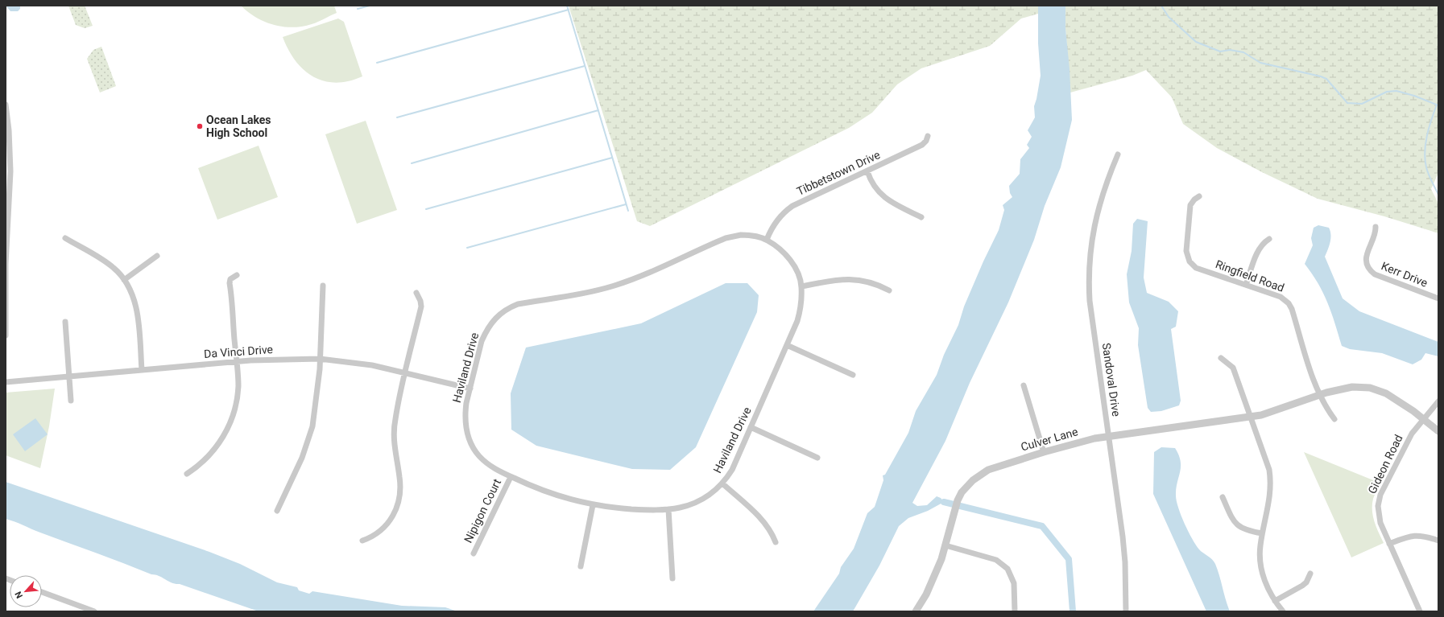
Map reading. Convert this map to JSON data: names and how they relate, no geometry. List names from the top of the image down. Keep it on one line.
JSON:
{"streets":{"street":["Tibbetstown Drive","Kerr Drive","Ringfield Road","Da Vinci Drive","Haviland Drive","Sandoval Drive","Culver Lane","Gideon Road","Nipigon Court"]},"crossings":[["Tibbetstown Drive","Haviland Drive"],["Ringfield Road","Culver Lane"],["Da Vinci Drive","Haviland Drive"],["Haviland Drive","Nipigon Court"],["Sandoval Drive","Culver Lane"],["Culver Lane","Gideon Road"]],"places":["Ocean Lakes High School"],"north":"bottom left"}
